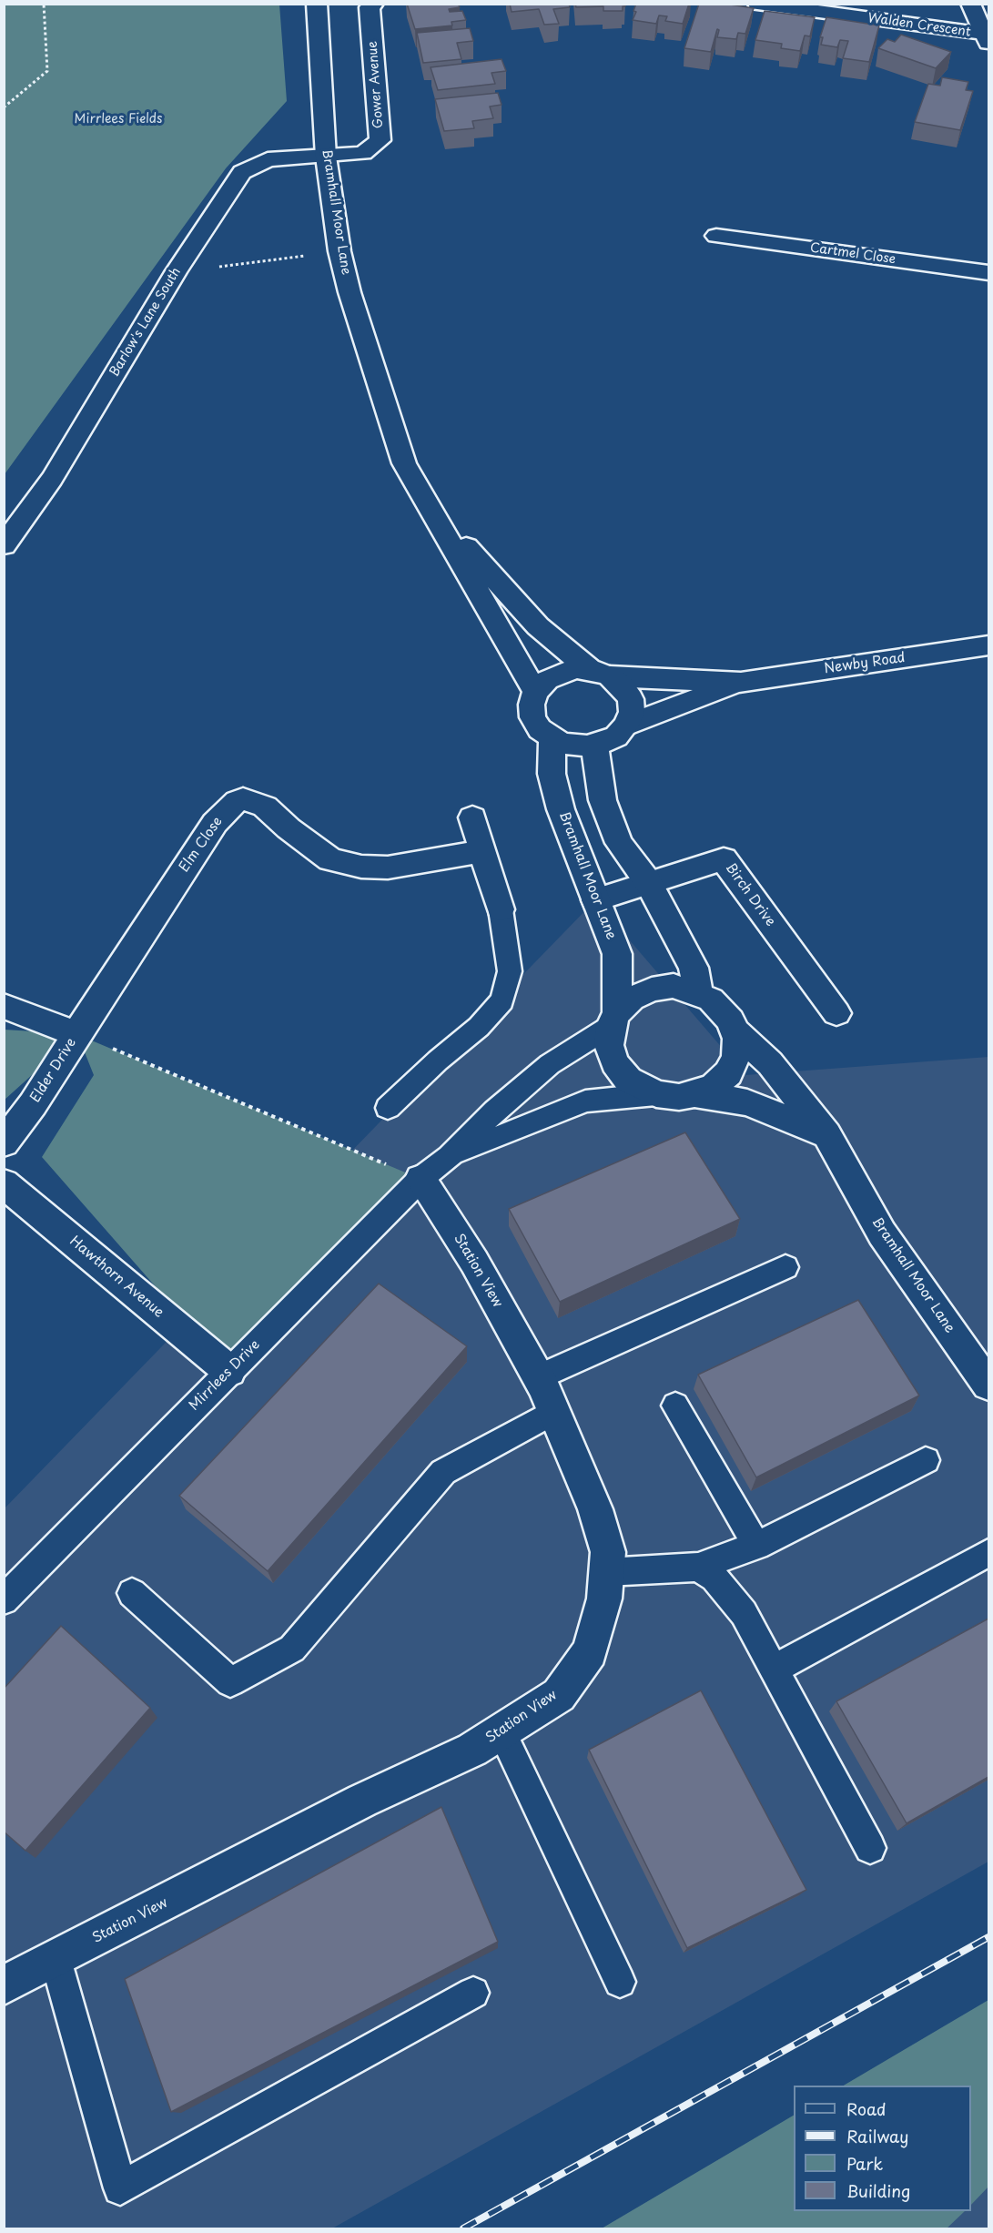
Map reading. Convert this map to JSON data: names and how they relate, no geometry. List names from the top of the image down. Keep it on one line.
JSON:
{"streets":{"street":["Walden Crescent","Gower Avenue","Bramhall Moor Lane","Cartmel Close","Barlow's Lane South","Newby Road","Elm Close","Birch Drive","Elder Drive","Station View","Hawthorn Avenue"],"lane":["Mirrlees Drive"]},"crossings":[["Gower Avenue","Bramhall Moor Lane"],["Gower Avenue","Barlow's Lane South"],["Bramhall Moor Lane","Barlow's Lane South"],["Bramhall Moor Lane","Newby Road"],["Bramhall Moor Lane","Birch Drive"],["Bramhall Moor Lane","Mirrlees Drive"],["Elm Close","Elder Drive"],["Station View","Mirrlees Drive"],["Hawthorn Avenue","Mirrlees Drive"]],"parks":["Mirrlees Fields"],"legend":["Road","Railway","Park","Building"]}
